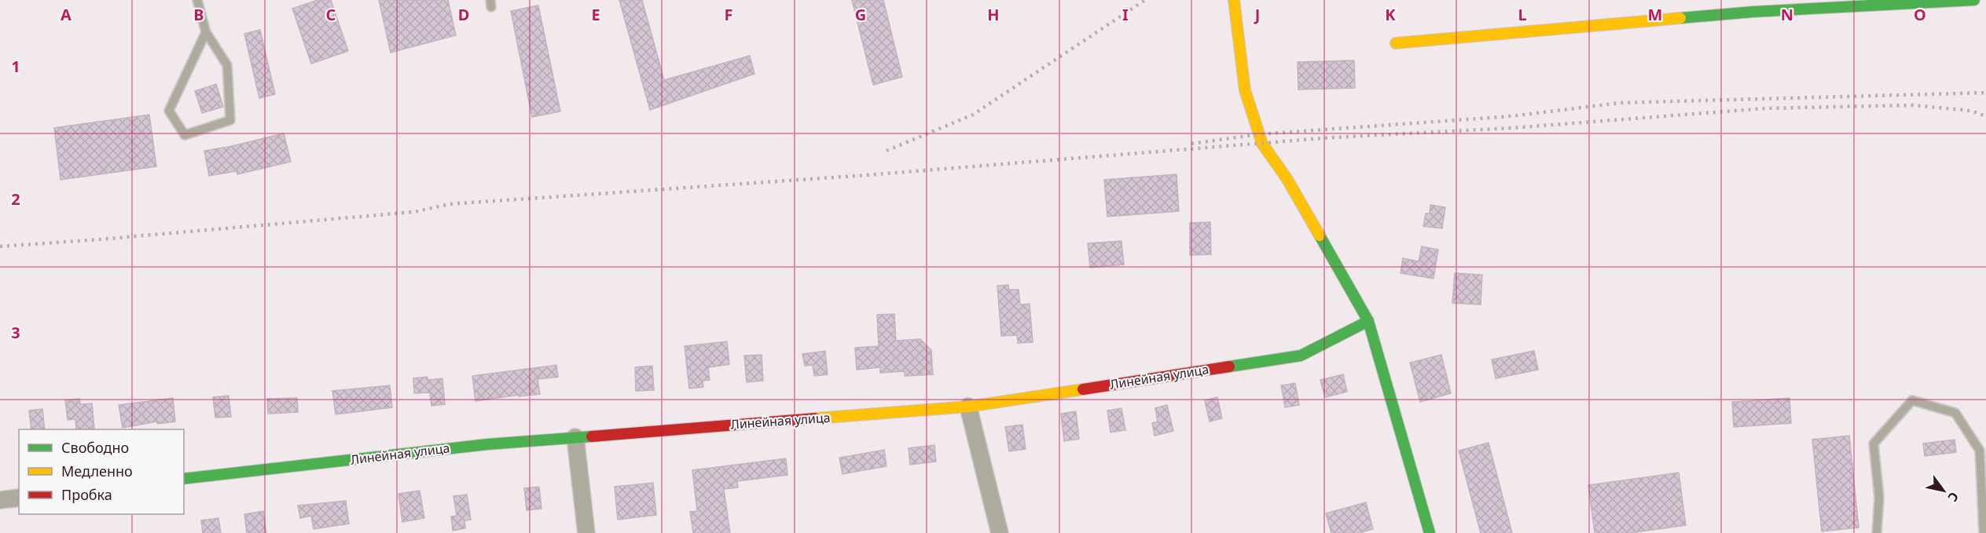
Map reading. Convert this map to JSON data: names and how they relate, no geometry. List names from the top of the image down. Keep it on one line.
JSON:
{"streets":{"street":["Линейная улица"]},"legend":["Свободно","Медленно","Пробка"],"north":"bottom right","grid":{"columns":["A","B","C","D","E","F","G","H","I","J","K","L","M","N","O"],"rows":["1","2","3"]}}
